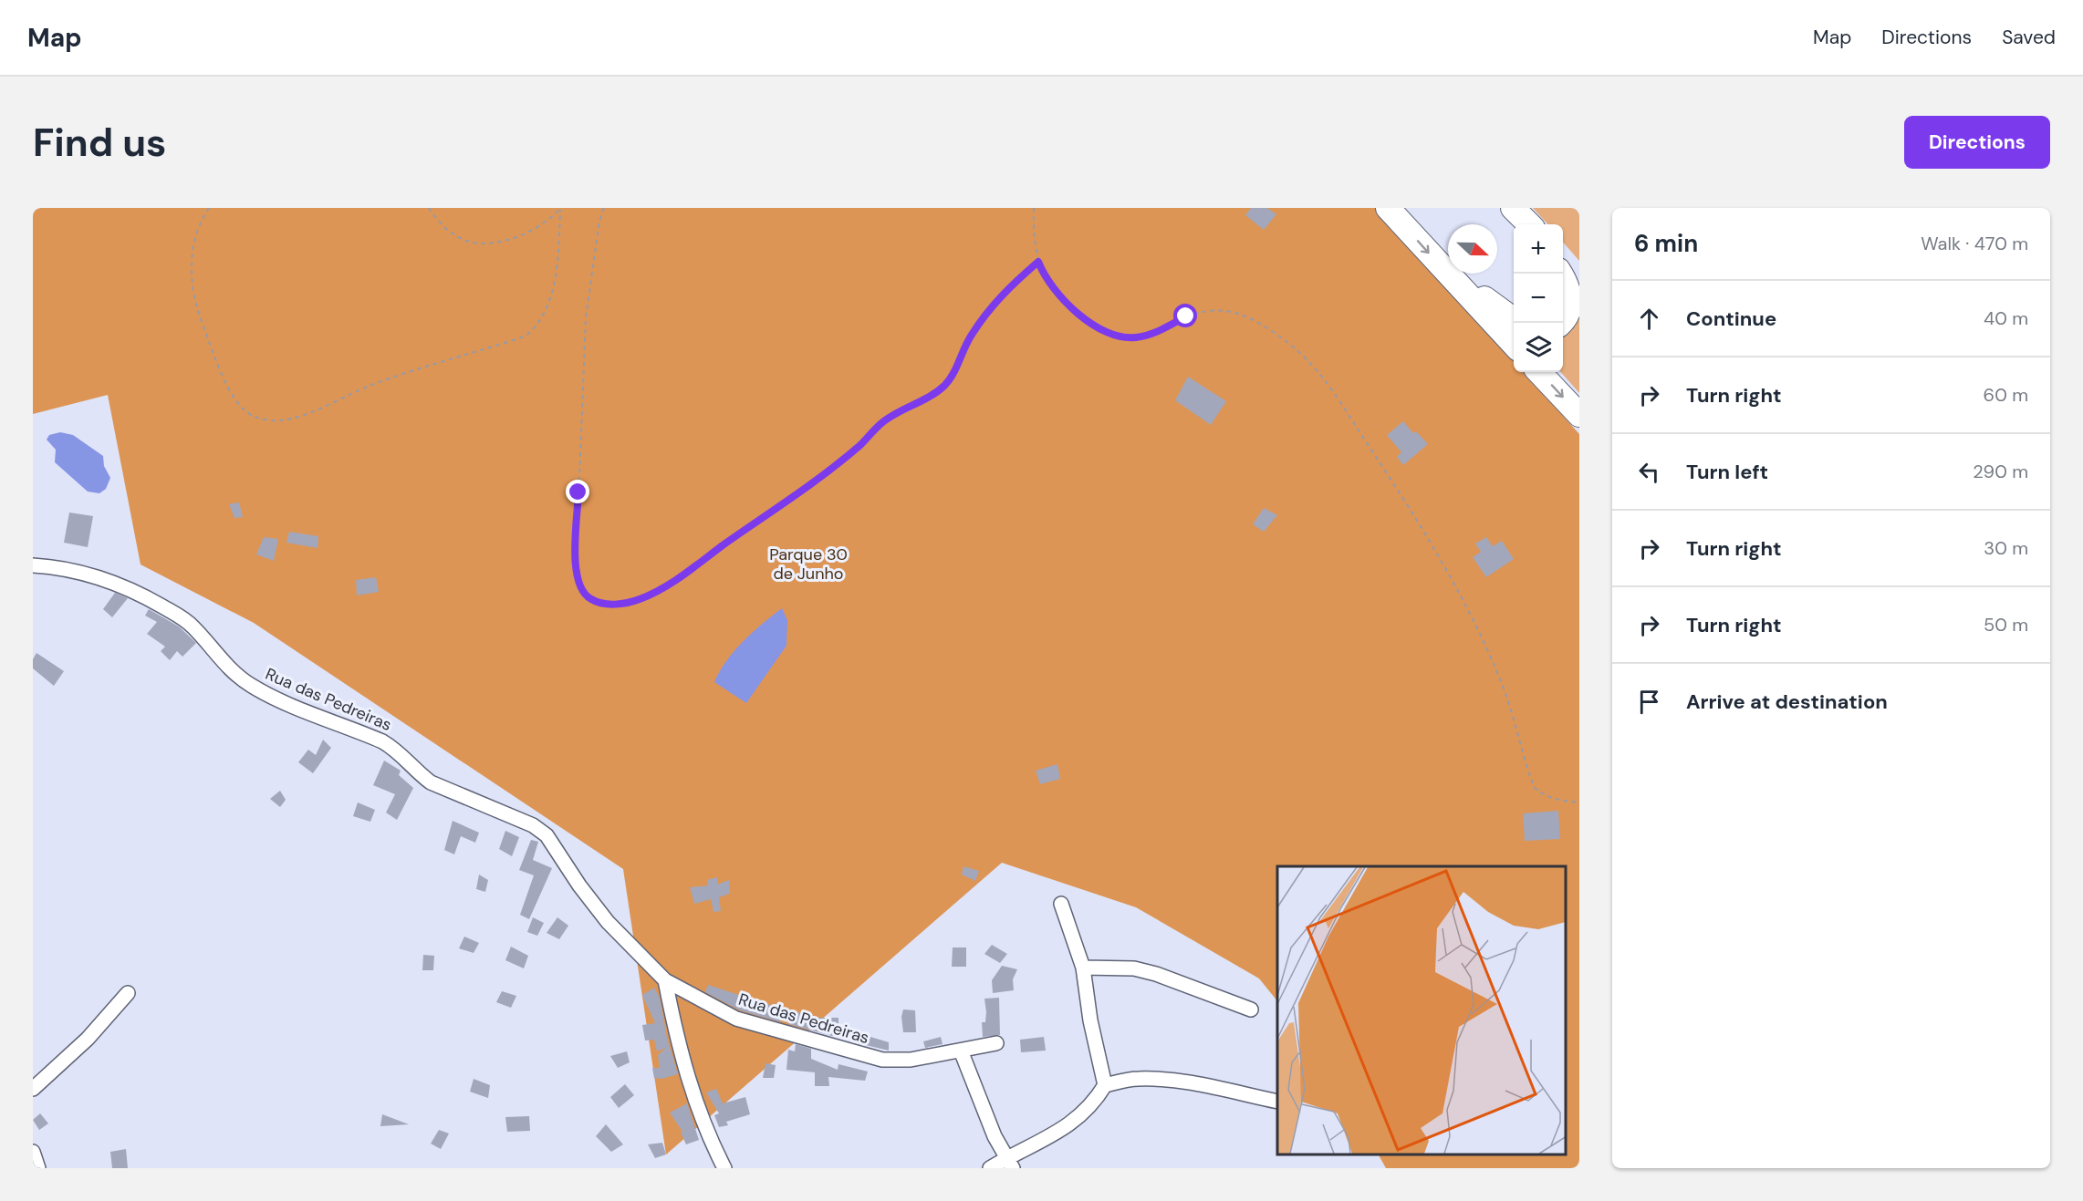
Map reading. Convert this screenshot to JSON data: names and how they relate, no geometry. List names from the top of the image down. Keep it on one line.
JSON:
{"streets":{"street":["Rua das Pedreiras"]},"parks":["Parque 30 de Junho"],"north":"right","page":{"header":"Map","nav":["Map","Directions","Saved"],"buttons":"Directions","title":"Find us","heading":["6 min","Walk · 470 m"],"map_buttons":["+","−"],"list":[["Continue","40 m"],["Turn right","60 m"],["Turn left","290 m"],["Turn right","30 m"],["Turn right","50 m"],"Arrive at destination"]}}
